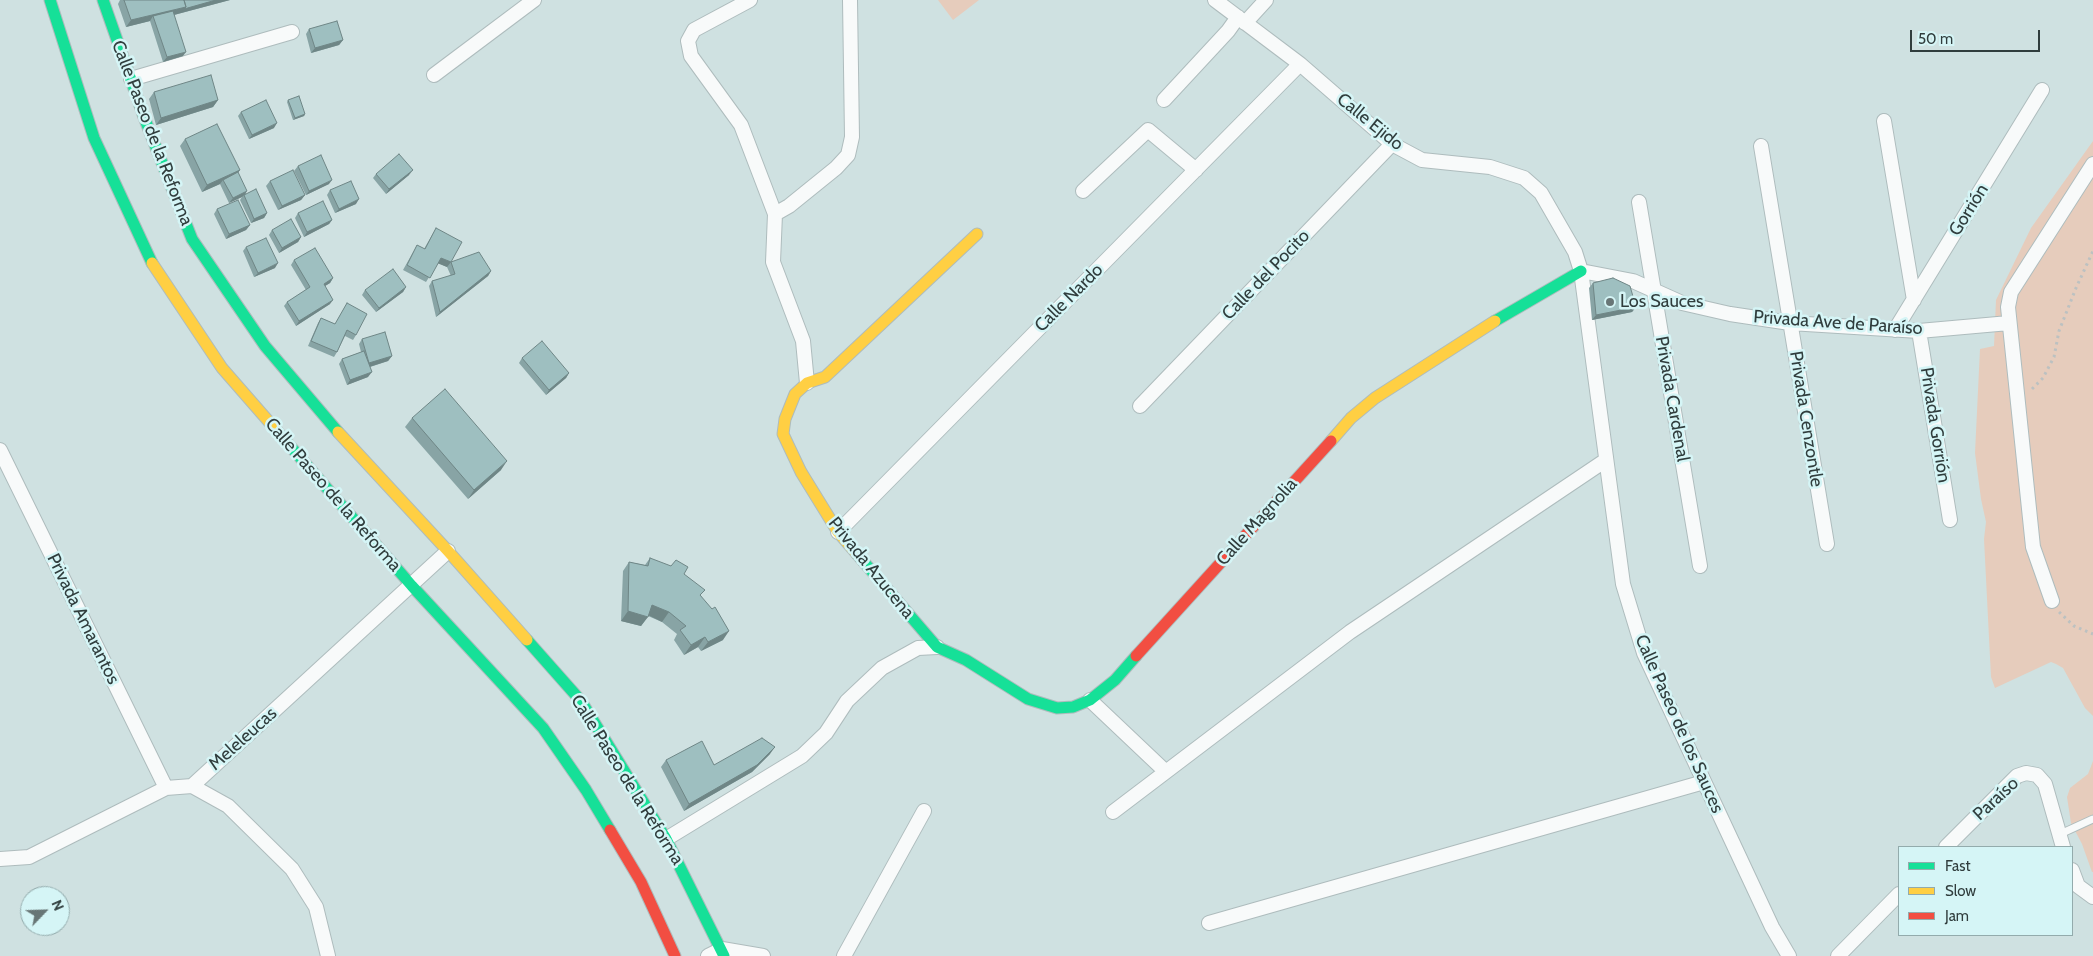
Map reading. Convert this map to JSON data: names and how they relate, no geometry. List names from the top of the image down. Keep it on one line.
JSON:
{"streets":{"main road":["Calle Paseo de la Reforma","Calle Magnolia","Privada Azucena"],"street":["Calle Ejido","Gorrión","Calle del Pocito","Calle Nardo","Privada Ave de Paraíso","Privada Cardenal","Privada Cenzontle","Privada Gorrión","Privada Amarantos","Calle Paseo de los Sauces","Meleleucas","Paraíso"]},"crossings":[["Calle Ejido","Calle del Pocito"],["Calle Ejido","Calle Nardo"],["Calle Ejido","Privada Ave de Paraíso"],["Calle Ejido","Calle Magnolia"],["Calle Ejido","Calle Paseo de los Sauces"],["Calle Paseo de la Reforma","Meleleucas"],["Gorrión","Privada Ave de Paraíso"],["Calle Nardo","Privada Azucena"],["Privada Ave de Paraíso","Privada Cardenal"],["Privada Ave de Paraíso","Privada Cenzontle"],["Privada Ave de Paraíso","Privada Gorrión"],["Privada Ave de Paraíso","Calle Magnolia"],["Privada Ave de Paraíso","Calle Paseo de los Sauces"],["Calle Magnolia","Privada Azucena"],["Calle Magnolia","Calle Paseo de los Sauces"]],"places":["Los Sauces"],"legend":["Fast","Slow","Jam"],"scale_bar":"50 m","north":"top right"}
